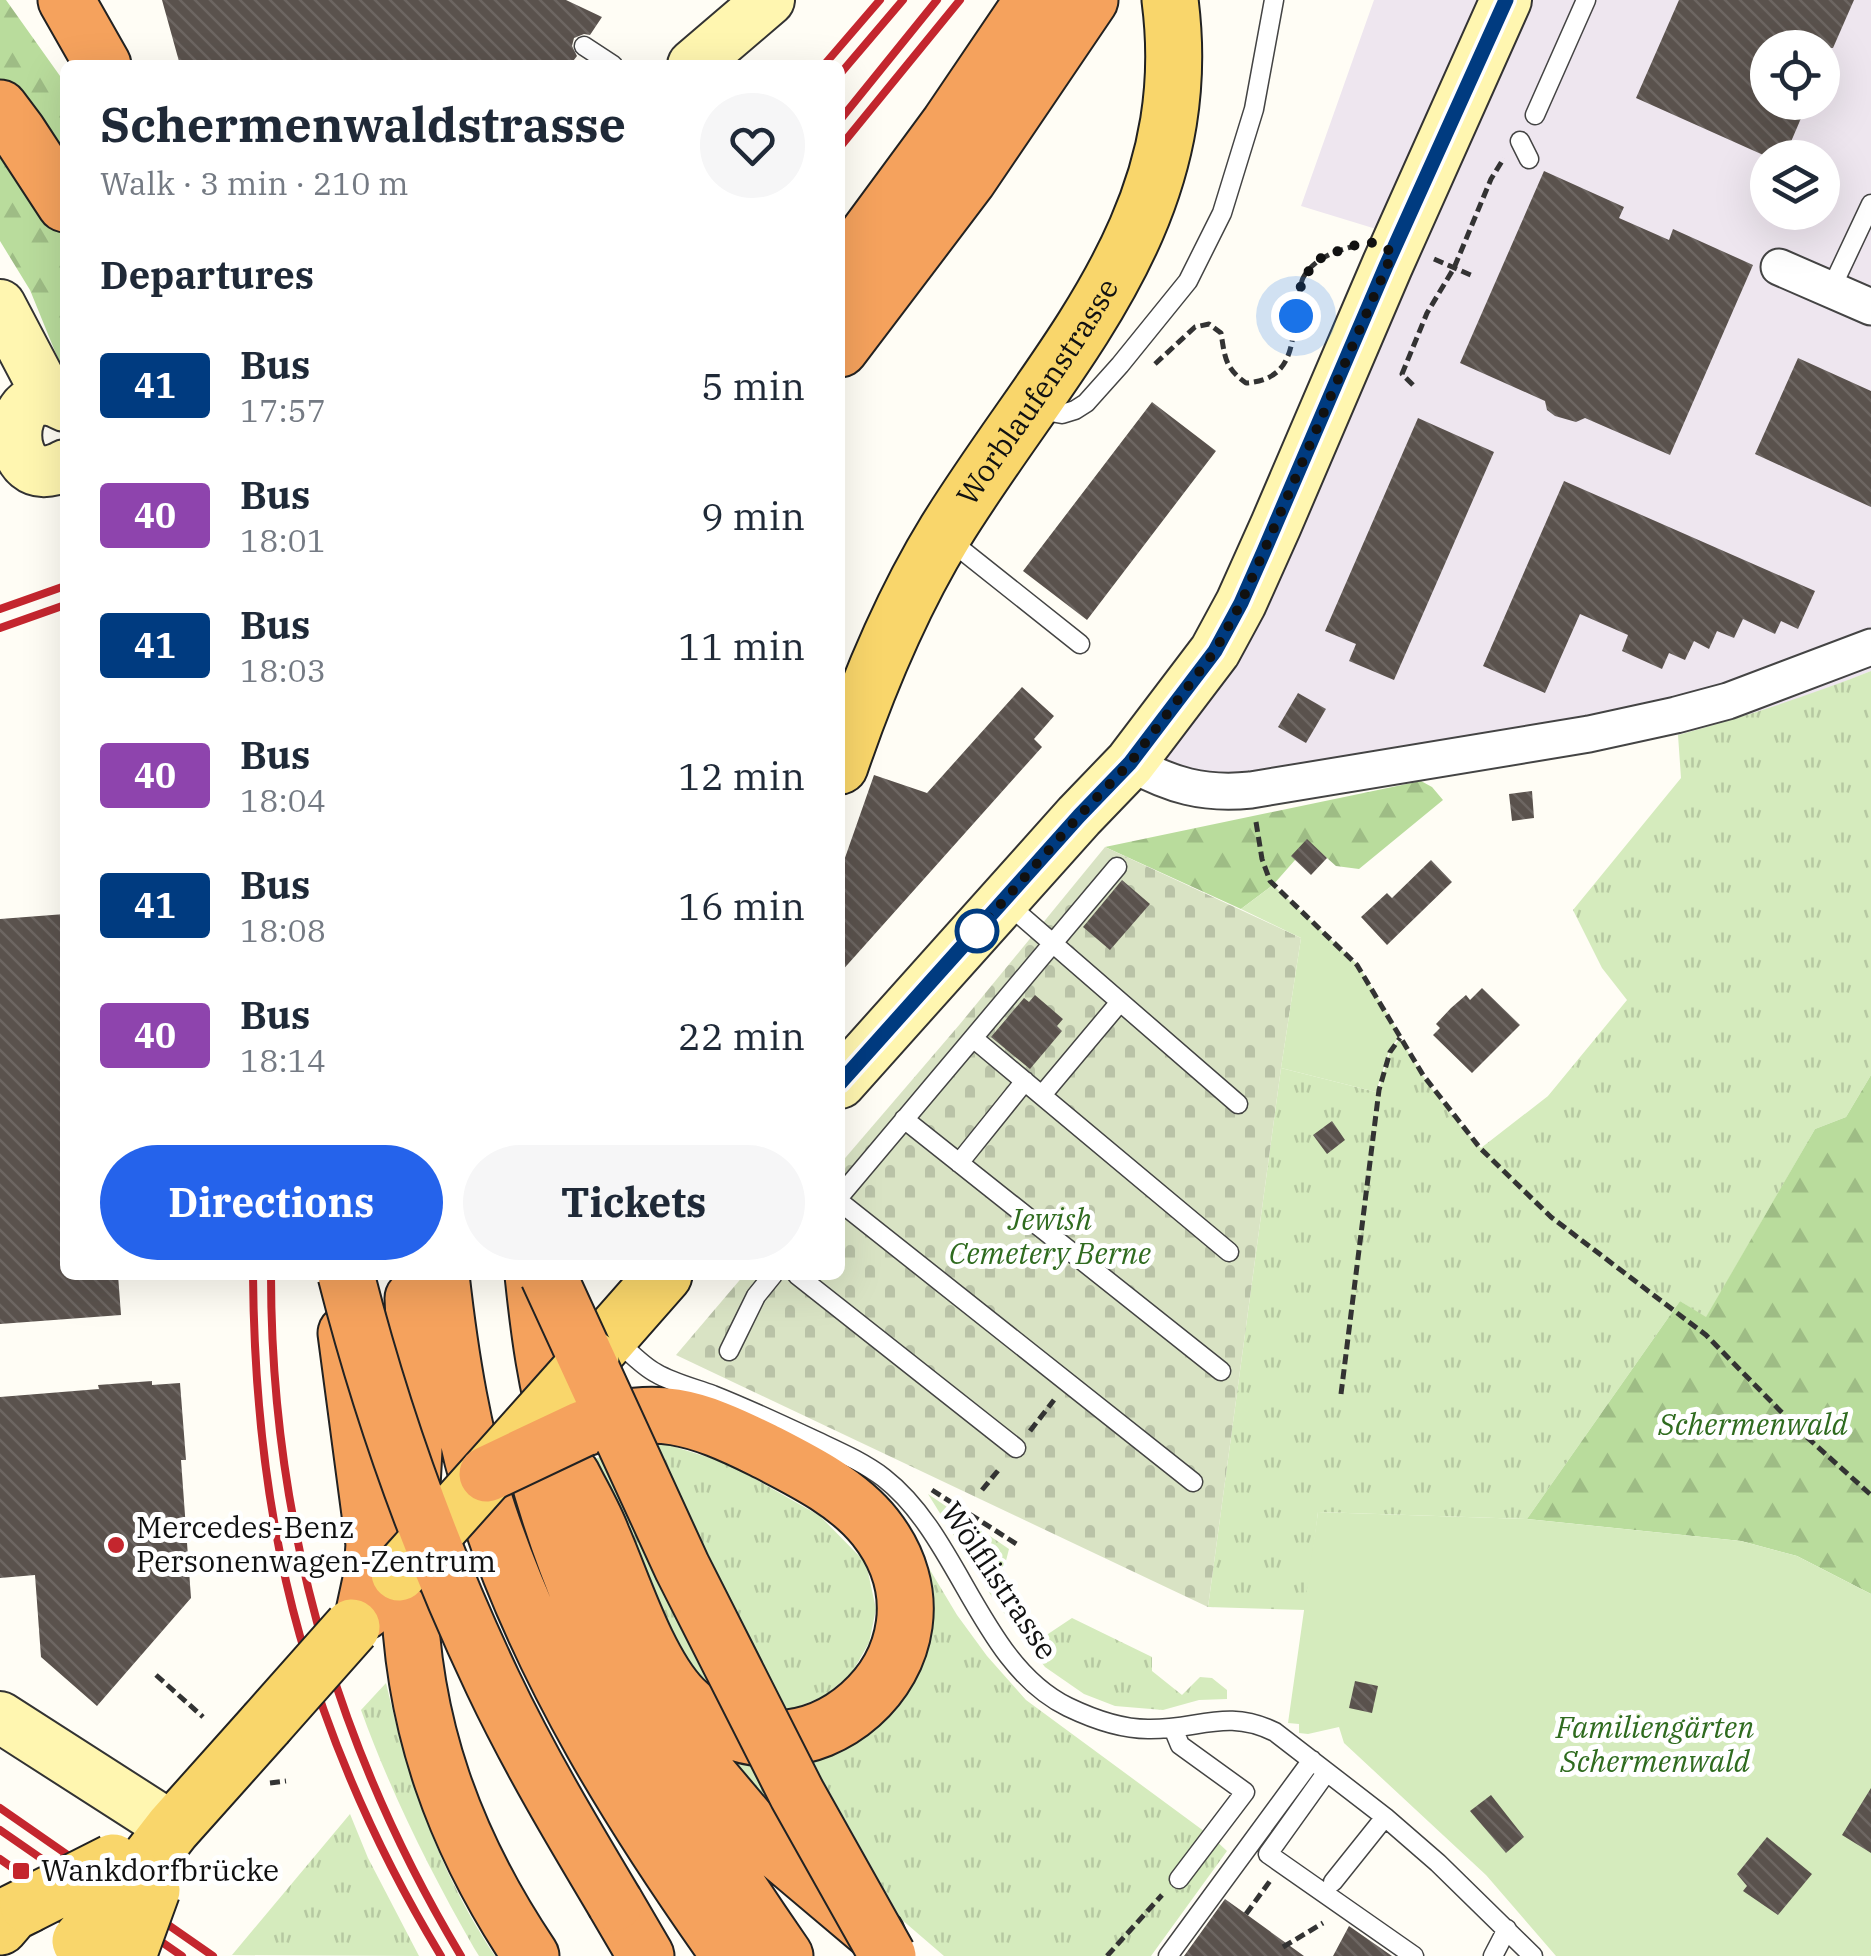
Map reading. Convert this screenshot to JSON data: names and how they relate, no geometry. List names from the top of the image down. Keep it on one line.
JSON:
{"streets":{"main road":["Worblaufenstrasse"],"lane":["Wölflistrasse"]},"parks":["Jewish Cemetery Berne","Schermenwald","Familiengärten Schermenwald"],"places":{"other":["Mercedes-Benz Personenwagen-Zentrum"],"transit":["Wankdorfbrücke"]},"lines":["bus line 41"],"page":{"heading":[["Schermenwaldstrasse","Walk · 3 min · 210 m"],"Departures"],"list":[{"mark":"41","name":"Bus","note":"17:57","value":"5 min"},{"mark":"40","name":"Bus","note":"18:01","value":"9 min"},{"mark":"41","name":"Bus","note":"18:03","value":"11 min"},{"mark":"40","name":"Bus","note":"18:04","value":"12 min"},{"mark":"41","name":"Bus","note":"18:08","value":"16 min"},{"mark":"40","name":"Bus","note":"18:14","value":"22 min"}],"buttons":["Directions","Tickets"]}}
